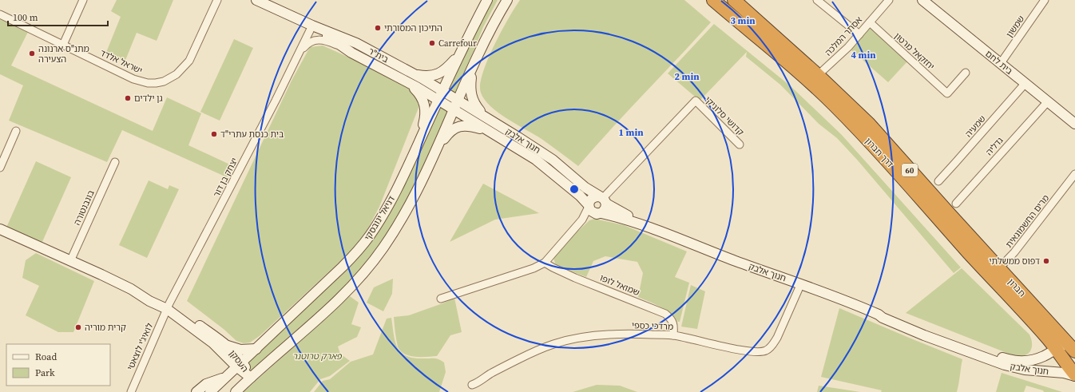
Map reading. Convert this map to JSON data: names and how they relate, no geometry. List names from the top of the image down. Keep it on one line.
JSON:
{"streets":{"highway":["דרך חברון","60","חברון"],"street":["שמשון","אסתר המלכה","יחזקאל מרטון","בית\"ר","ישראל אלדד","בית לחם","קדושי סלוניקי","שמעיה","חנוך אלבק","גדליה","יצחק בן דור","בונבנטורה","דניאל ינובסקי","מרים החשמונאית","שמואל לופו","מרדכי כספי","לואיג'י לוצאטי","העסקן"]},"crossings":[["שמשון","בית לחם"],["אסתר המלכה","יחזקאל מרטון"],["אסתר המלכה","דרך חברון"],["בית\"ר","חנוך אלבק"],["בית\"ר","יצחק בן דור"],["בית\"ר","דניאל ינובסקי"],["בית לחם","שמעיה"],["בית לחם","גדליה"],["קדושי סלוניקי","חנוך אלבק"],["חנוך אלבק","דרך חברון"],["חנוך אלבק","60"],["חנוך אלבק","דניאל ינובסקי"],["חנוך אלבק","חברון"],["חנוך אלבק","מרדכי כספי"],["דרך חברון","60"],["דרך חברון","מרים החשמונאית"],["דרך חברון","חברון"],["יצחק בן דור","לואיג'י לוצאטי"],["יצחק בן דור","העסקן"],["בונבנטורה","העסקן"],["דניאל ינובסקי","העסקן"],["מרים החשמונאית","חברון"],["שמואל לופו","מרדכי כספי"],["לואיג'י לוצאטי","העסקן"]],"parks":["פארק טרוטנר"],"places":["התיכון המסורתי","Carrefour","מתנ\"ס ארנונה הצעירה","גן ילדים","בית כנסת עתרי\"ד","דפוס ממשלתי","קרית מוריה"],"legend":["Road","Park"],"scale_bar":"100 m","rings":["3 min","4 min","2 min","1 min"]}
